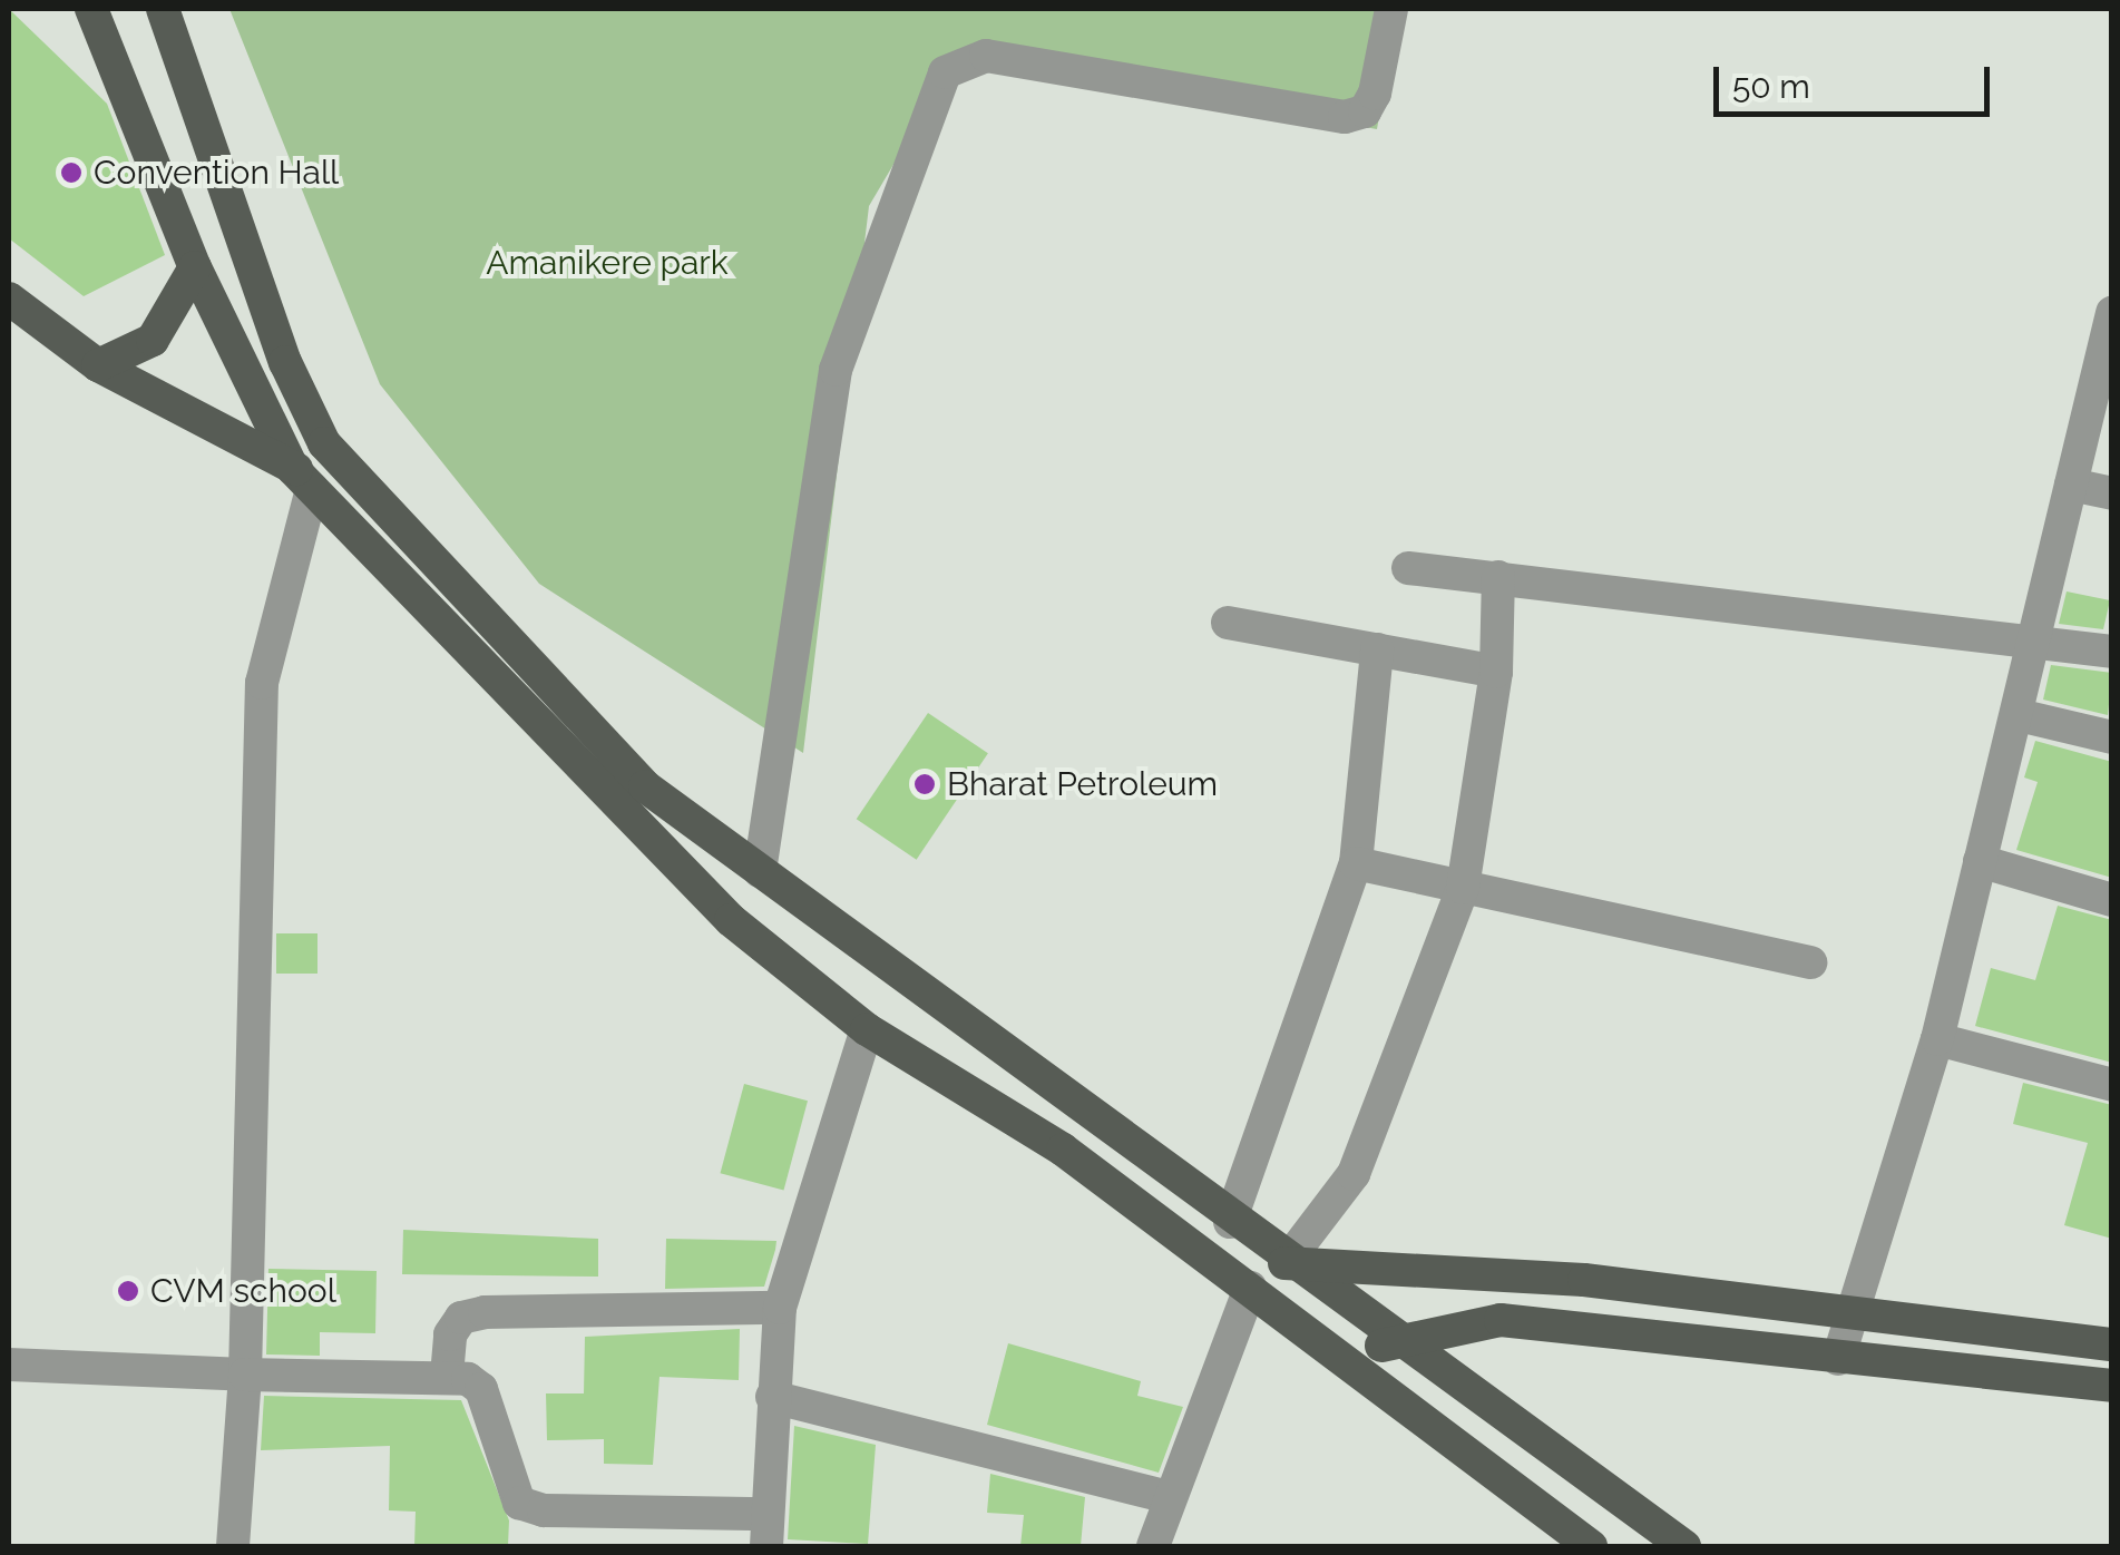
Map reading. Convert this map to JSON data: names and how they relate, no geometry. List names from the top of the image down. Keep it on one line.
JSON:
{"parks":["Amanikere park"],"places":["Convention Hall","Bharat Petroleum","CVM school"],"scale_bar":"50 m"}
